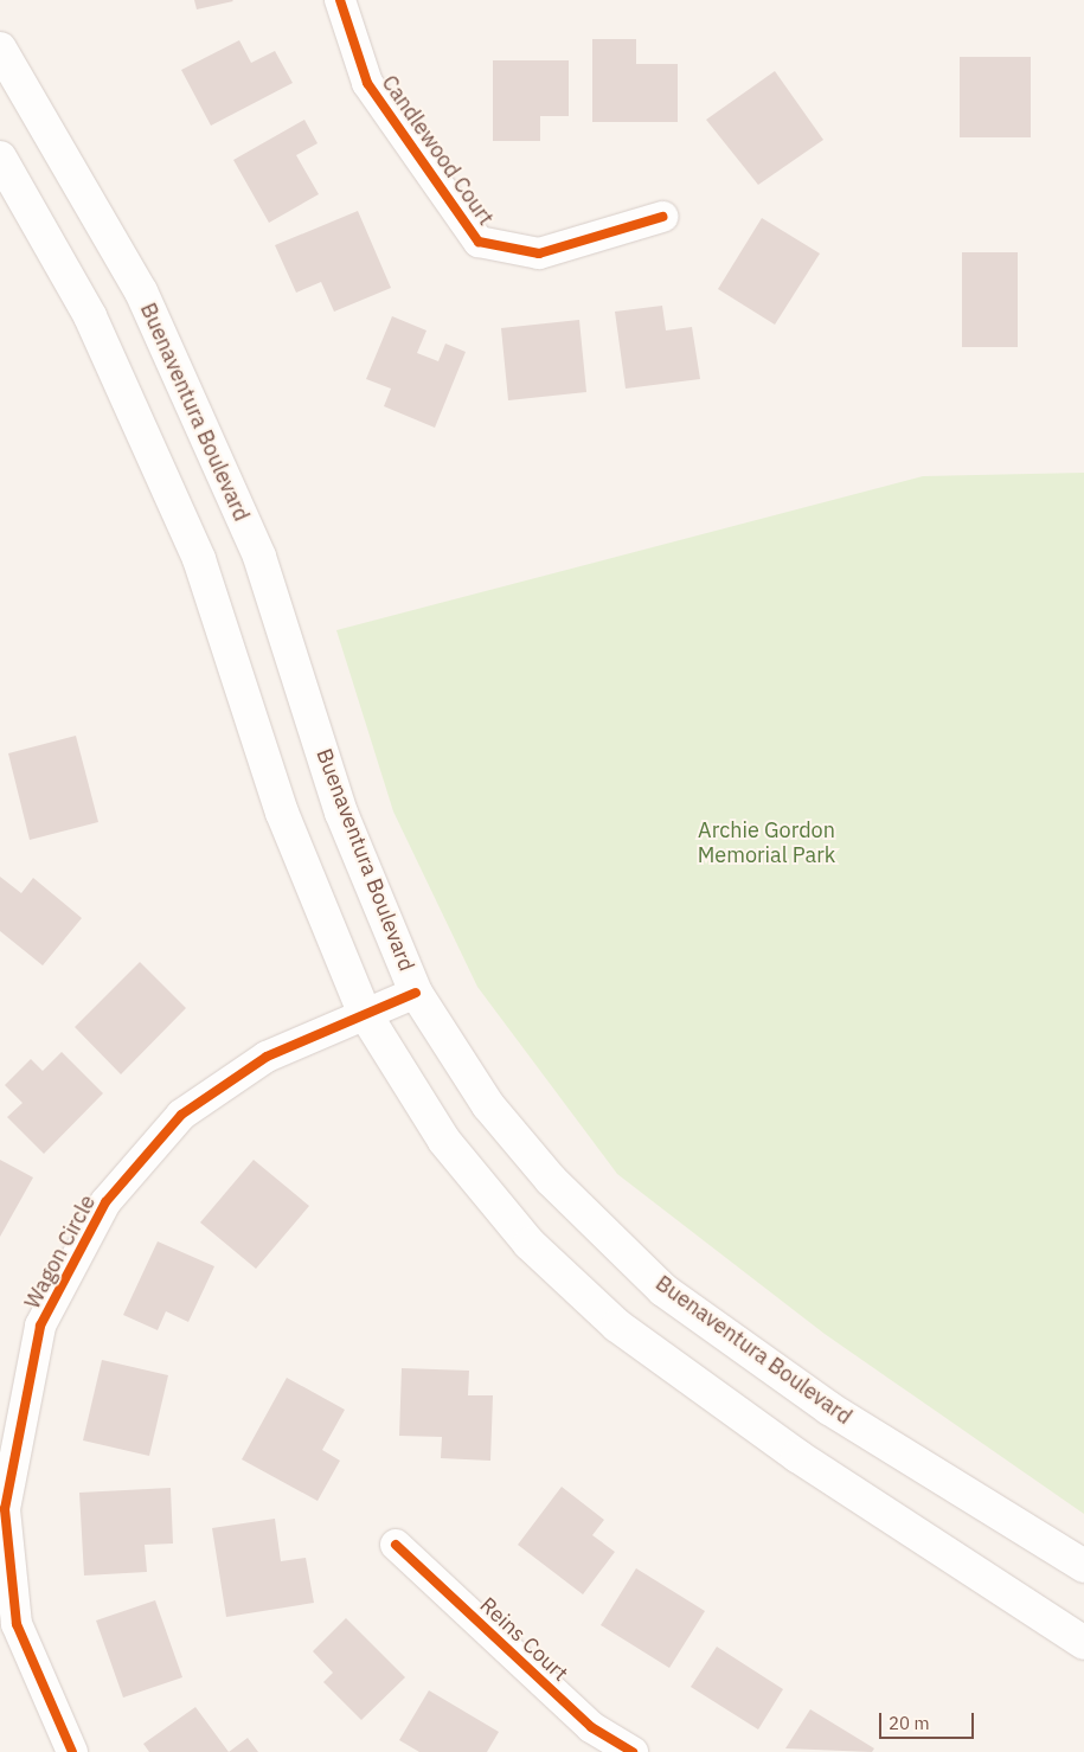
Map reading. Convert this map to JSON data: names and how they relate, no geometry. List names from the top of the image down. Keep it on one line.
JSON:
{"streets":{"main road":["Buenaventura Boulevard"],"street":["Candlewood Court","Wagon Circle","Reins Court"]},"crossings":[["Buenaventura Boulevard","Wagon Circle"]],"parks":["Archie Gordon Memorial Park"],"scale_bar":"20 m"}
